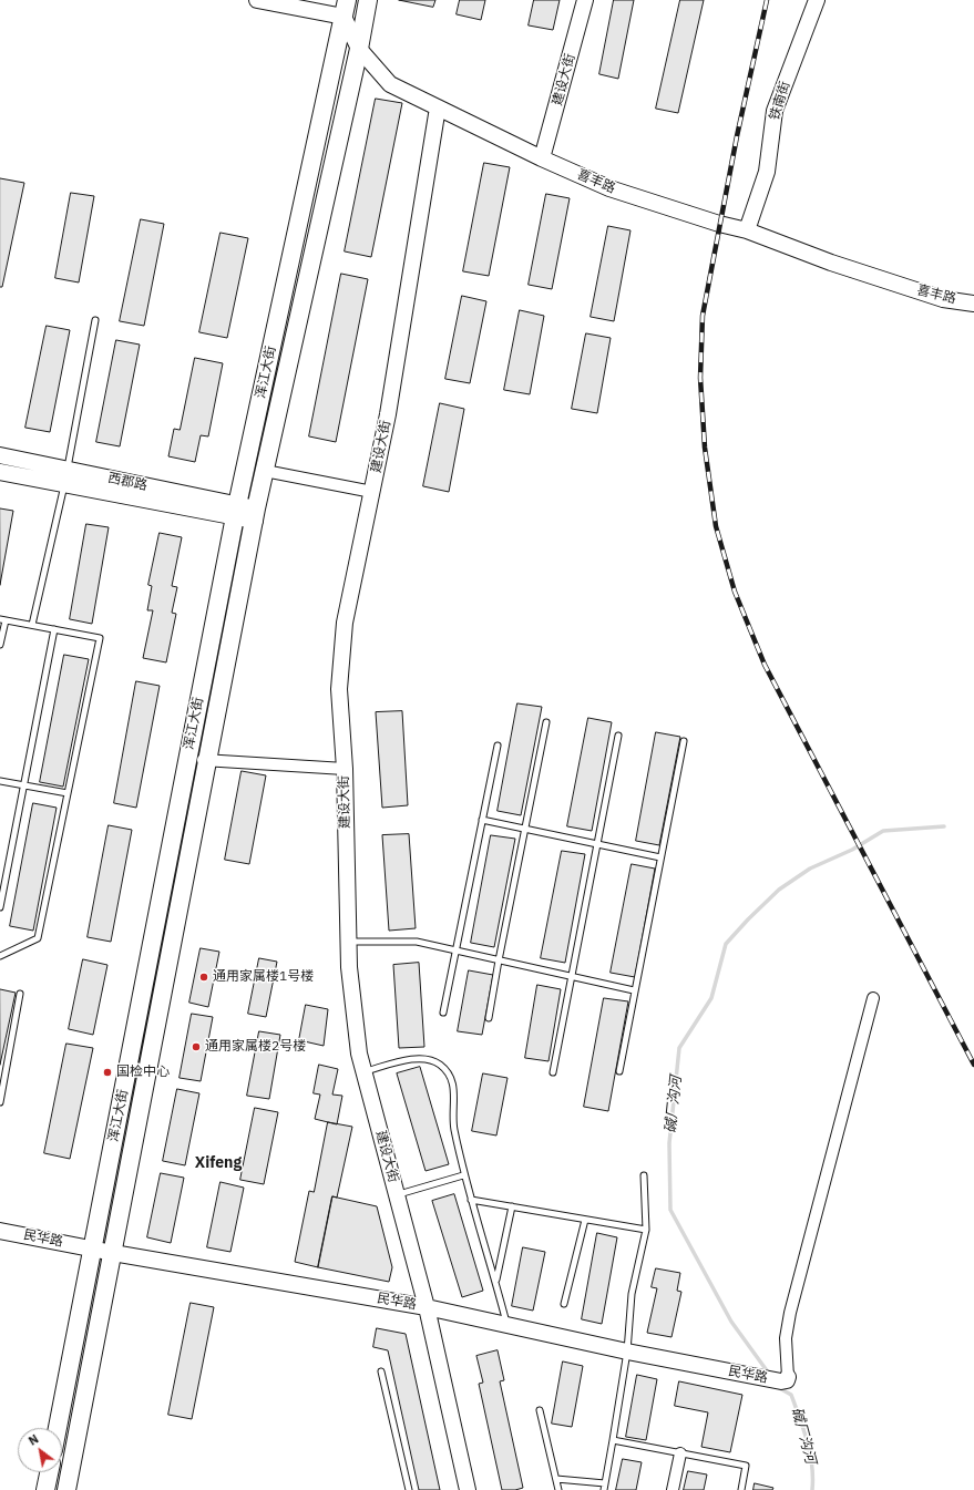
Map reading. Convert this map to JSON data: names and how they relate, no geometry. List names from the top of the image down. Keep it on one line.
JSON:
{"streets":{"main road":["浑江大街"],"street":["建设大街","铁南街","喜丰路","西郡路","民华路"]},"crossings":[["建设大街","喜丰路"],["建设大街","民华路"],["铁南街","喜丰路"],["喜丰路","浑江大街"],["浑江大街","西郡路"],["浑江大街","民华路"]],"districts":["Xifeng"],"water":["碱厂沟河"],"places":["通用家属楼1号楼","通用家属楼2号楼","国检中心"],"north":"top left"}
